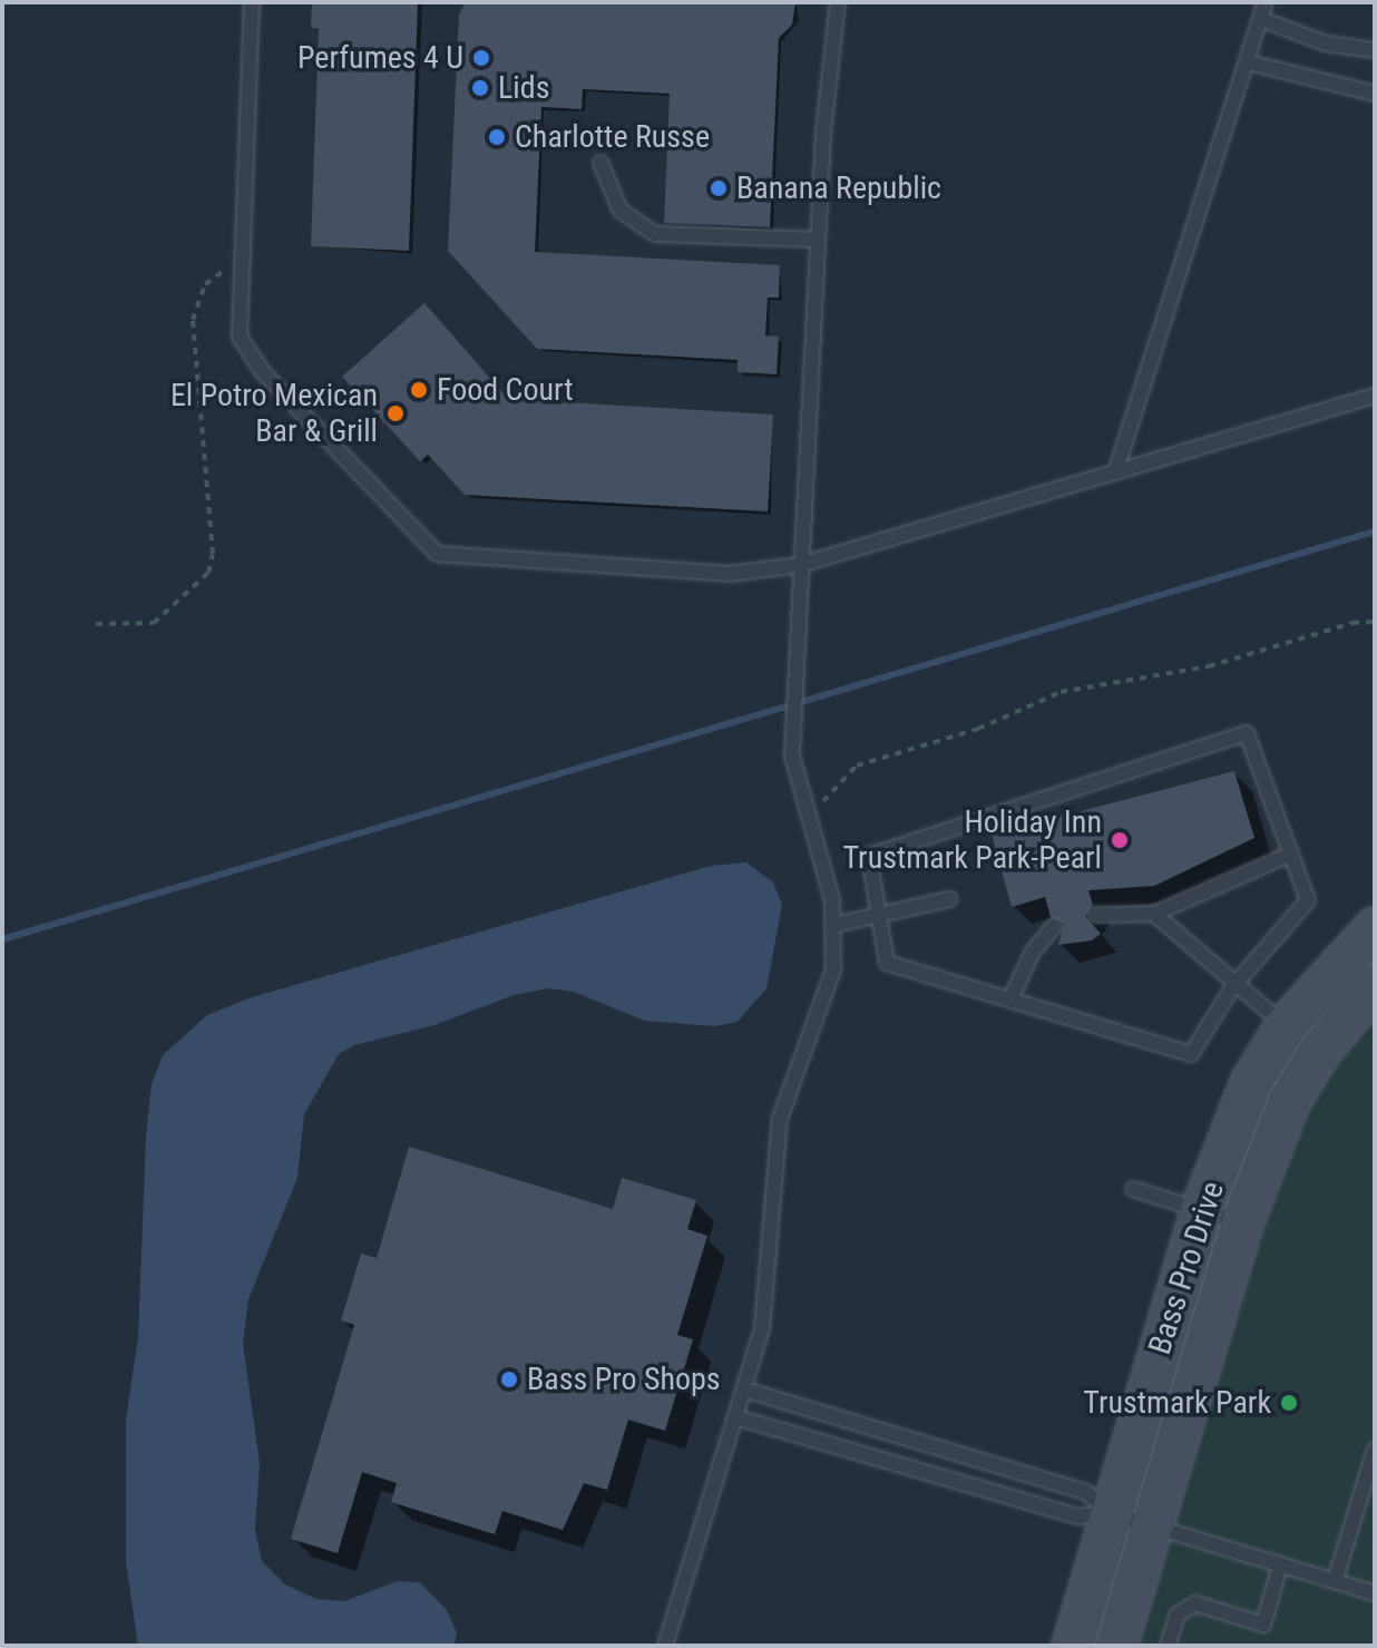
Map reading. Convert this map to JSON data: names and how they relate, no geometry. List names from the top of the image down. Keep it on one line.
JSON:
{"streets":{"street":["Bass Pro Drive"]},"places":["Perfumes 4 U","Lids","Charlotte Russe","Banana Republic","Food Court","El Potro Mexican Bar & Grill","Holiday Inn Trustmark Park-Pearl","Bass Pro Shops","Trustmark Park"]}
